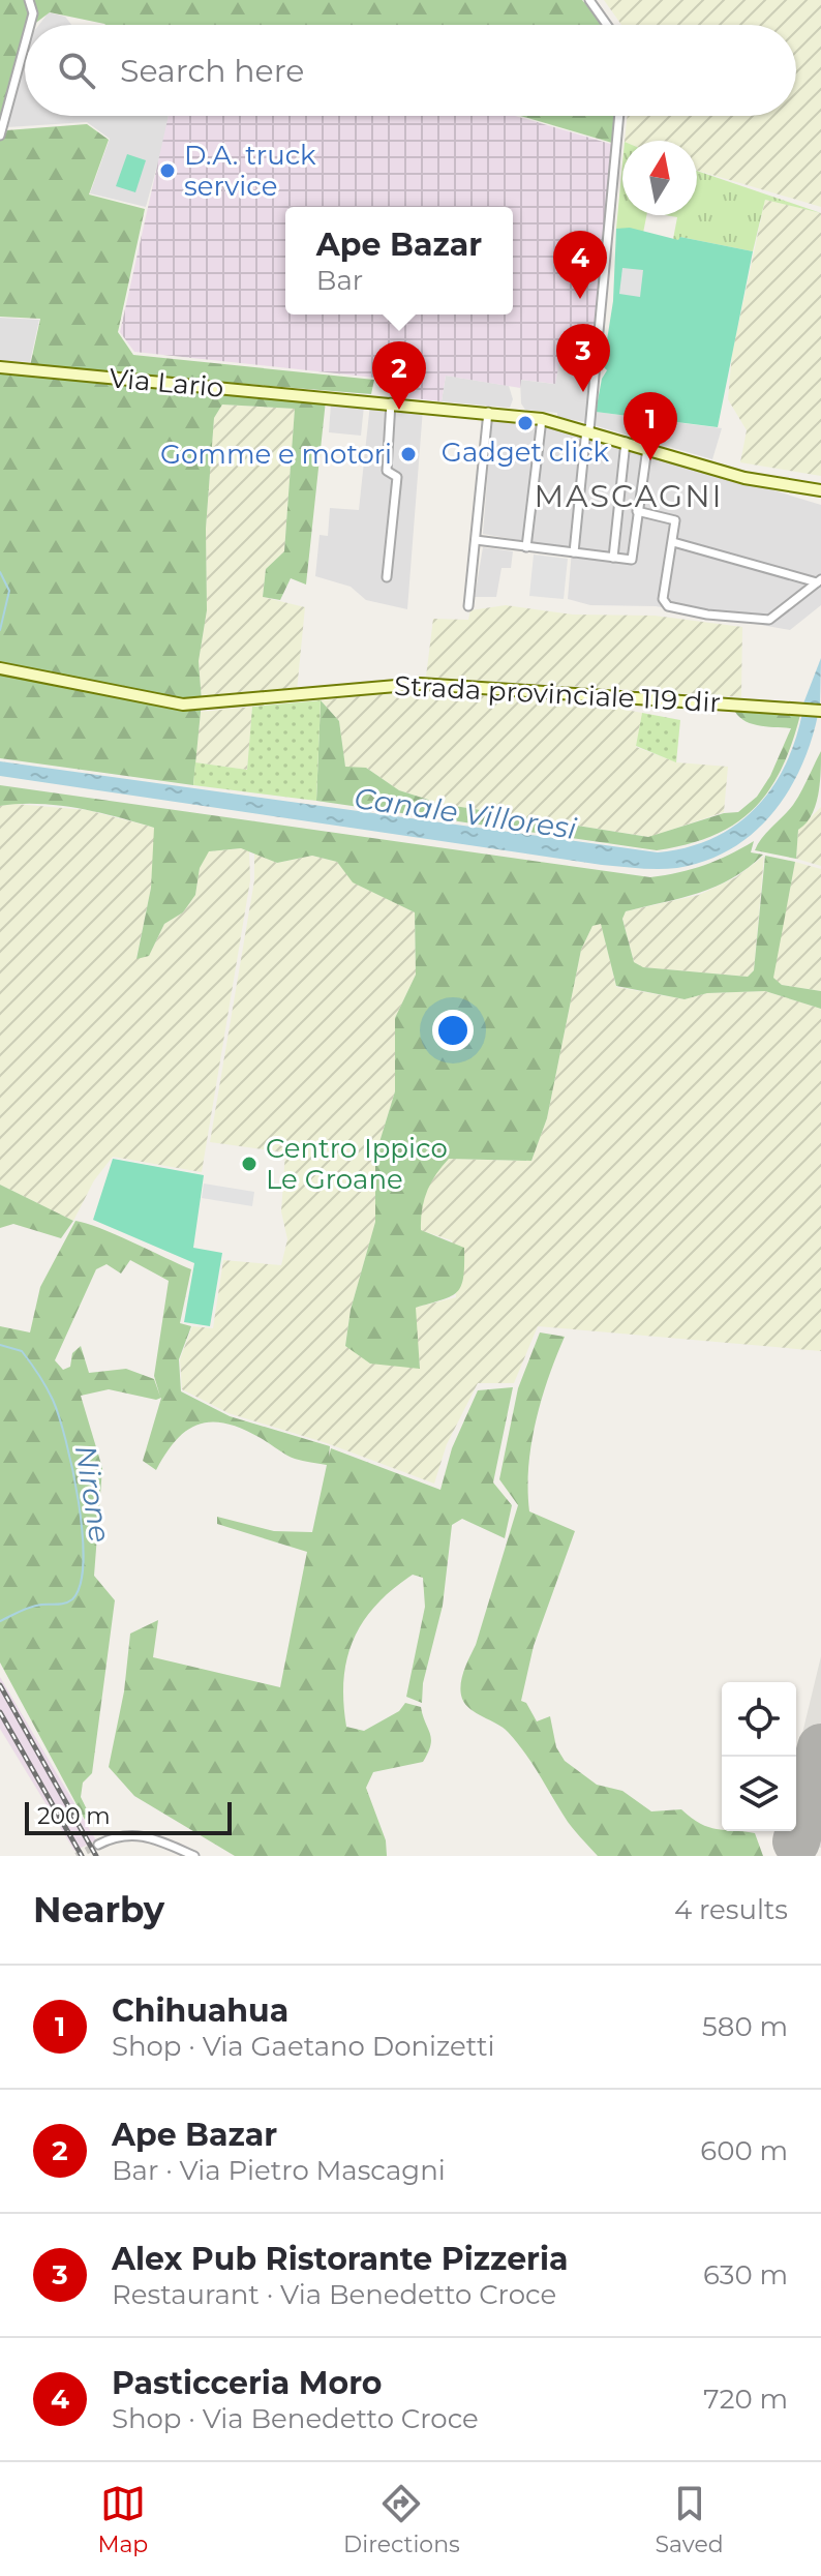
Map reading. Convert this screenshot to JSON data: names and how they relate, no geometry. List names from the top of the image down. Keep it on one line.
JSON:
{"streets":{"street":["Via Lario","Strada provinciale 119 dir"]},"districts":["MASCAGNI"],"water":["Canale Villoresi","Nirone"],"places":["D.A. truck service","Gadget click","Gomme e motori","Centro Ippico Le Groane"],"scale_bar":"200 m","north":"top","page":{"search":"Search here","popup":["Ape Bazar","Bar"],"pins":["4","3","2","1"],"scale":"200 m","heading":["Nearby","4 results"],"list":[{"mark":"1","name":"Chihuahua","note":"Shop · Via Gaetano Donizetti","value":"580 m"},{"mark":"2","name":"Ape Bazar","note":"Bar · Via Pietro Mascagni","value":"600 m"},{"mark":"3","name":"Alex Pub Ristorante Pizzeria","note":"Restaurant · Via Benedetto Croce","value":"630 m"},{"mark":"4","name":"Pasticceria Moro","note":"Shop · Via Benedetto Croce","value":"720 m"}],"nav":["Map","Directions","Saved"]}}
